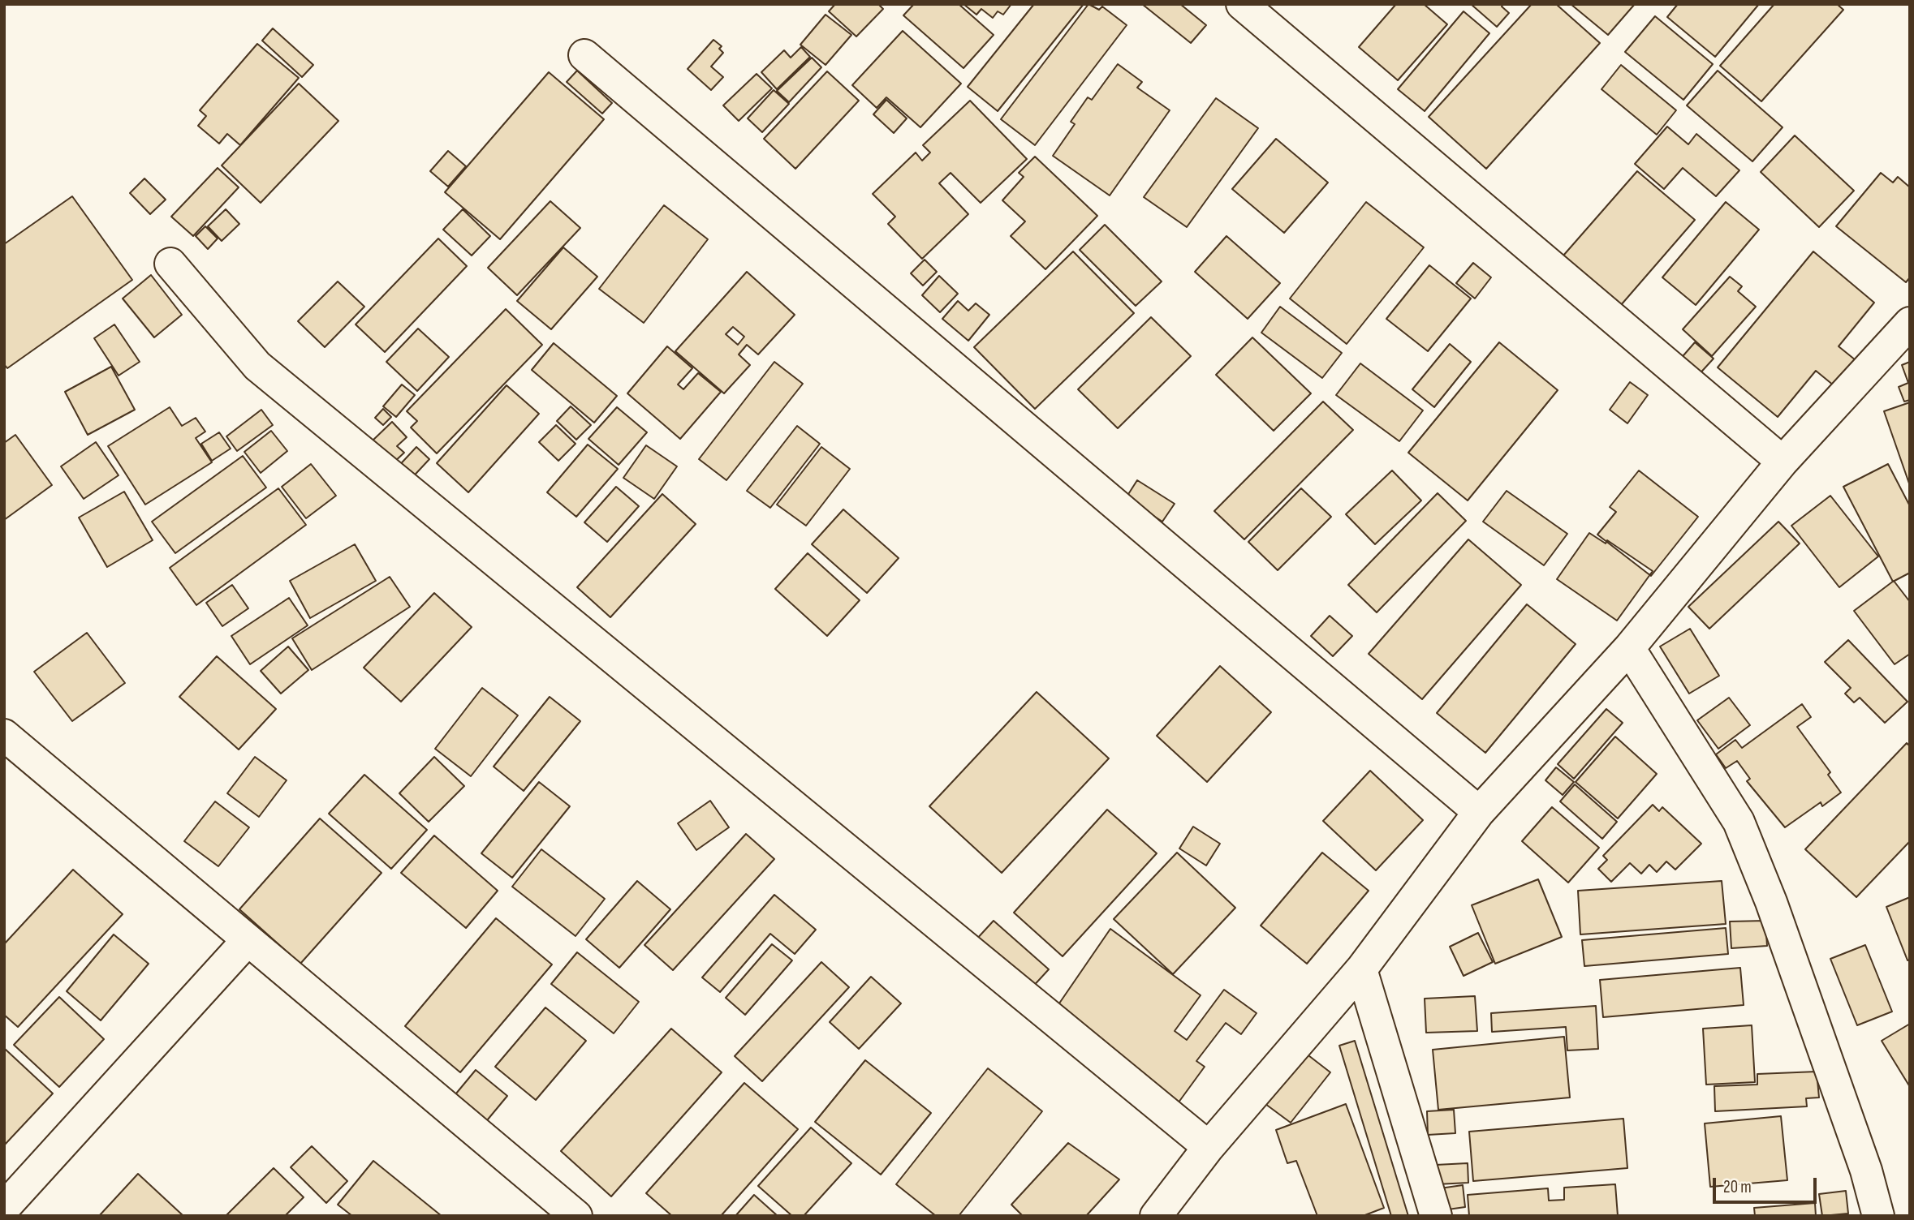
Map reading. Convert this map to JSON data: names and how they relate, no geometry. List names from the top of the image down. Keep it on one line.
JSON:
{"scale_bar":"20 m"}
